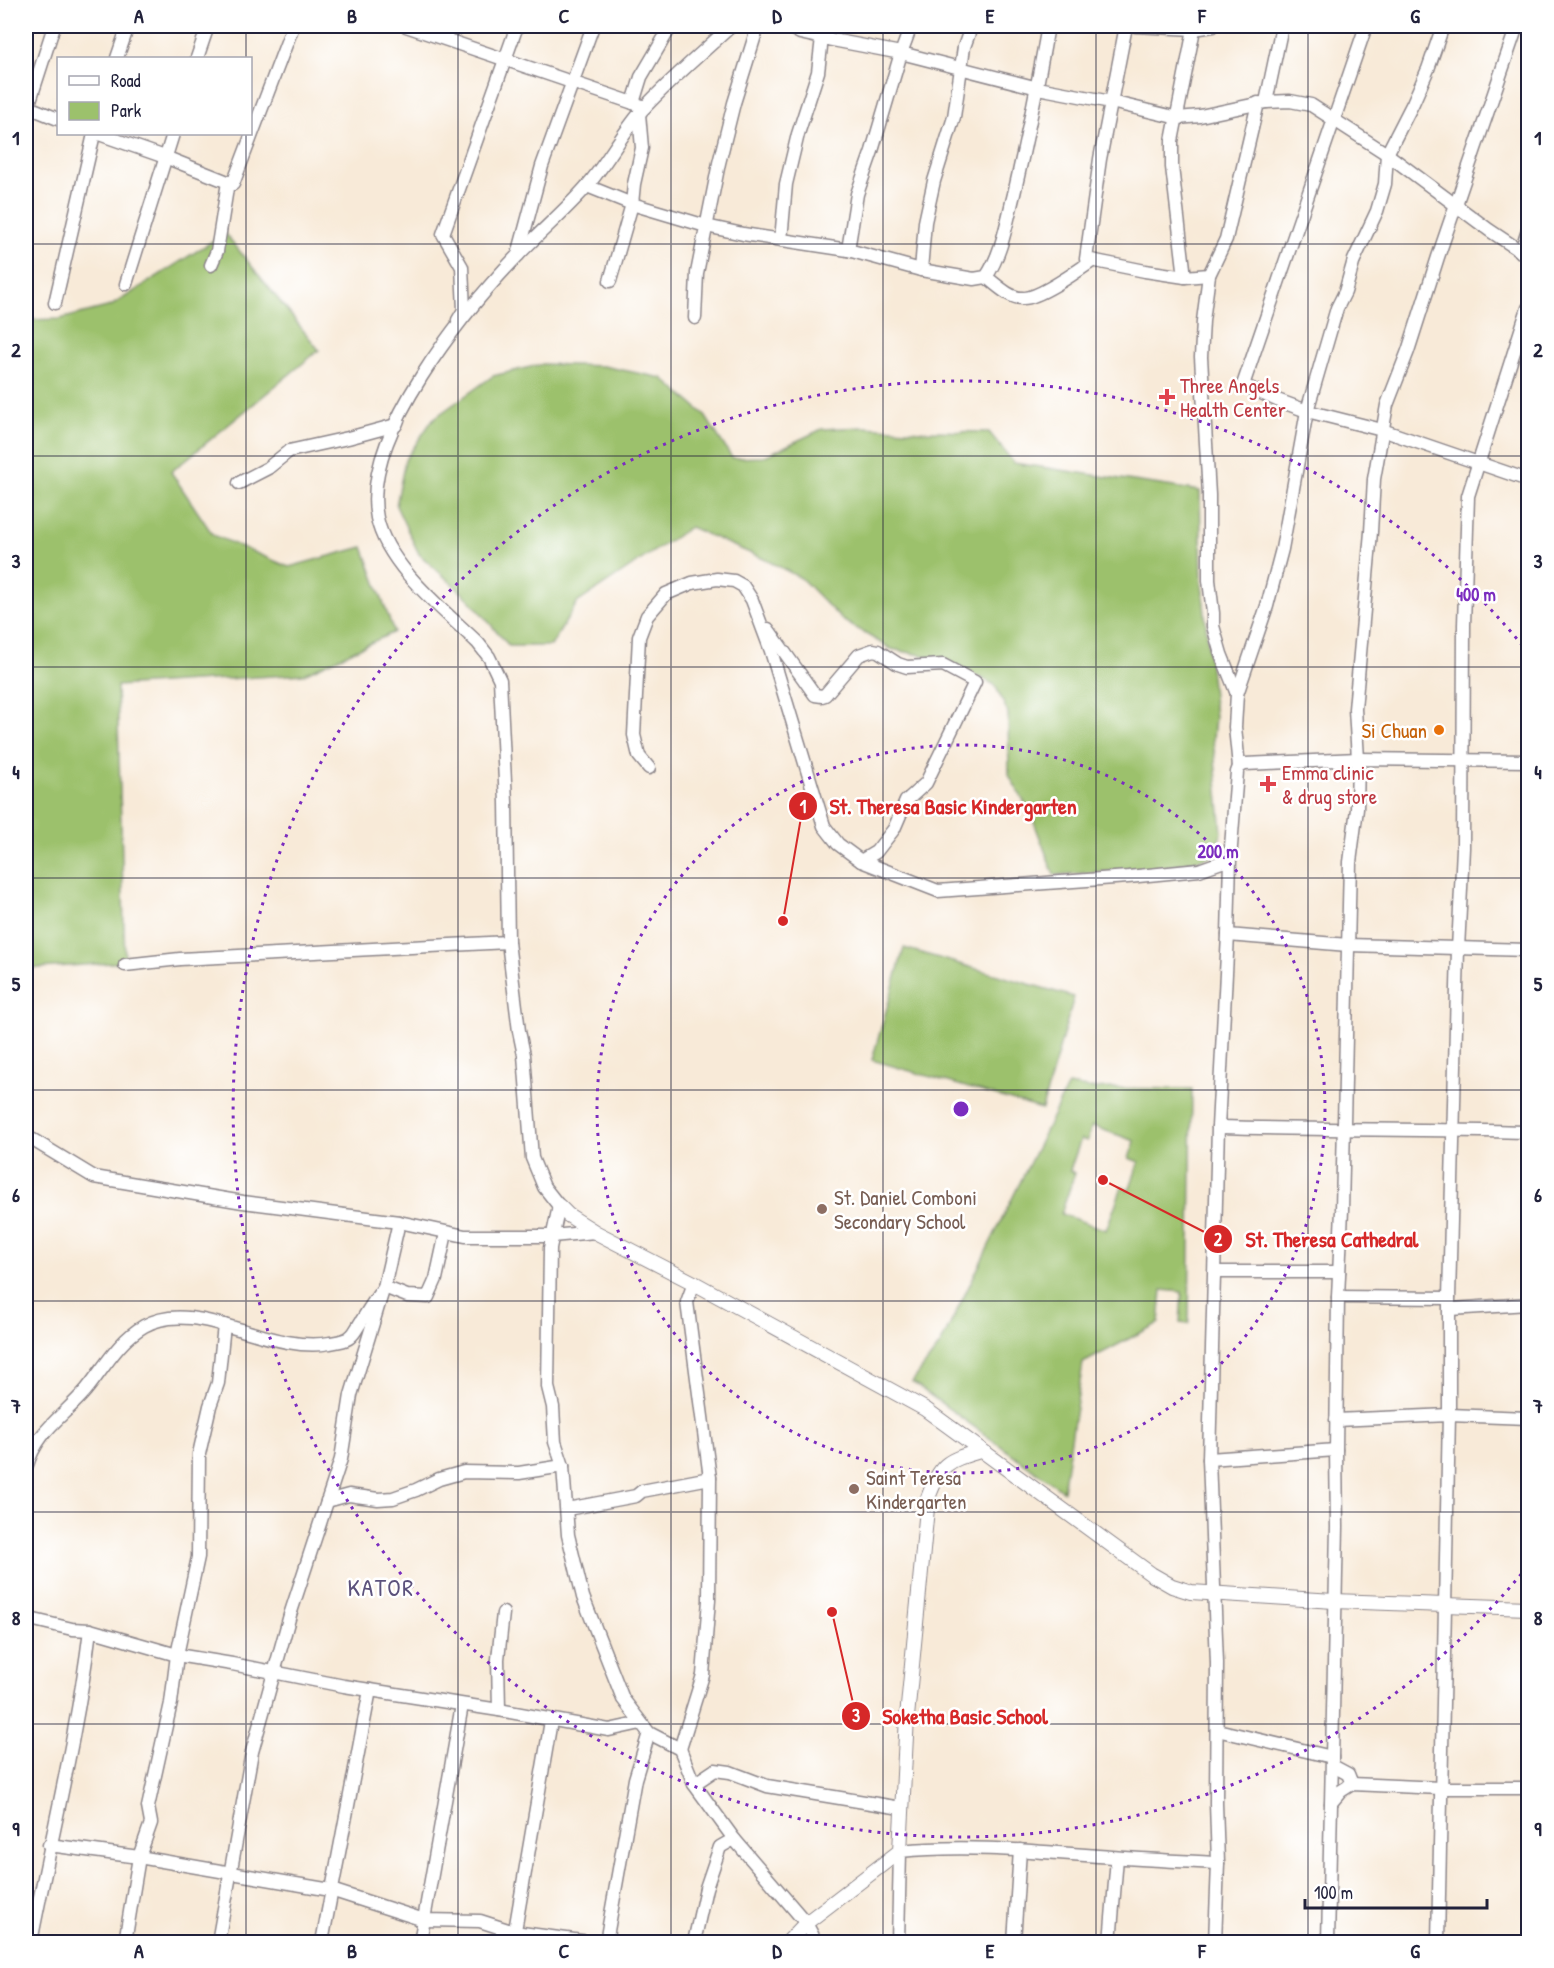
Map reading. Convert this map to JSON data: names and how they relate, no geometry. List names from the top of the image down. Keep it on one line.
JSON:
{"districts":["KATOR"],"places":{"health":["Three Angels Health Center","Emma clinic & drug store"],"other":["Si Chuan","St. Theresa Basic Kindergarten","St. Theresa Cathedral","St. Daniel Comboni Secondary School","Saint Teresa Kindergarten","Soketha Basic School"]},"legend":["Road","Park"],"scale_bar":"100 m","grid":{"columns":["A","B","C","D","E","F","G"],"rows":["1","2","3","4","5","6","7","8","9"]},"rings":["400 m","200 m"]}
